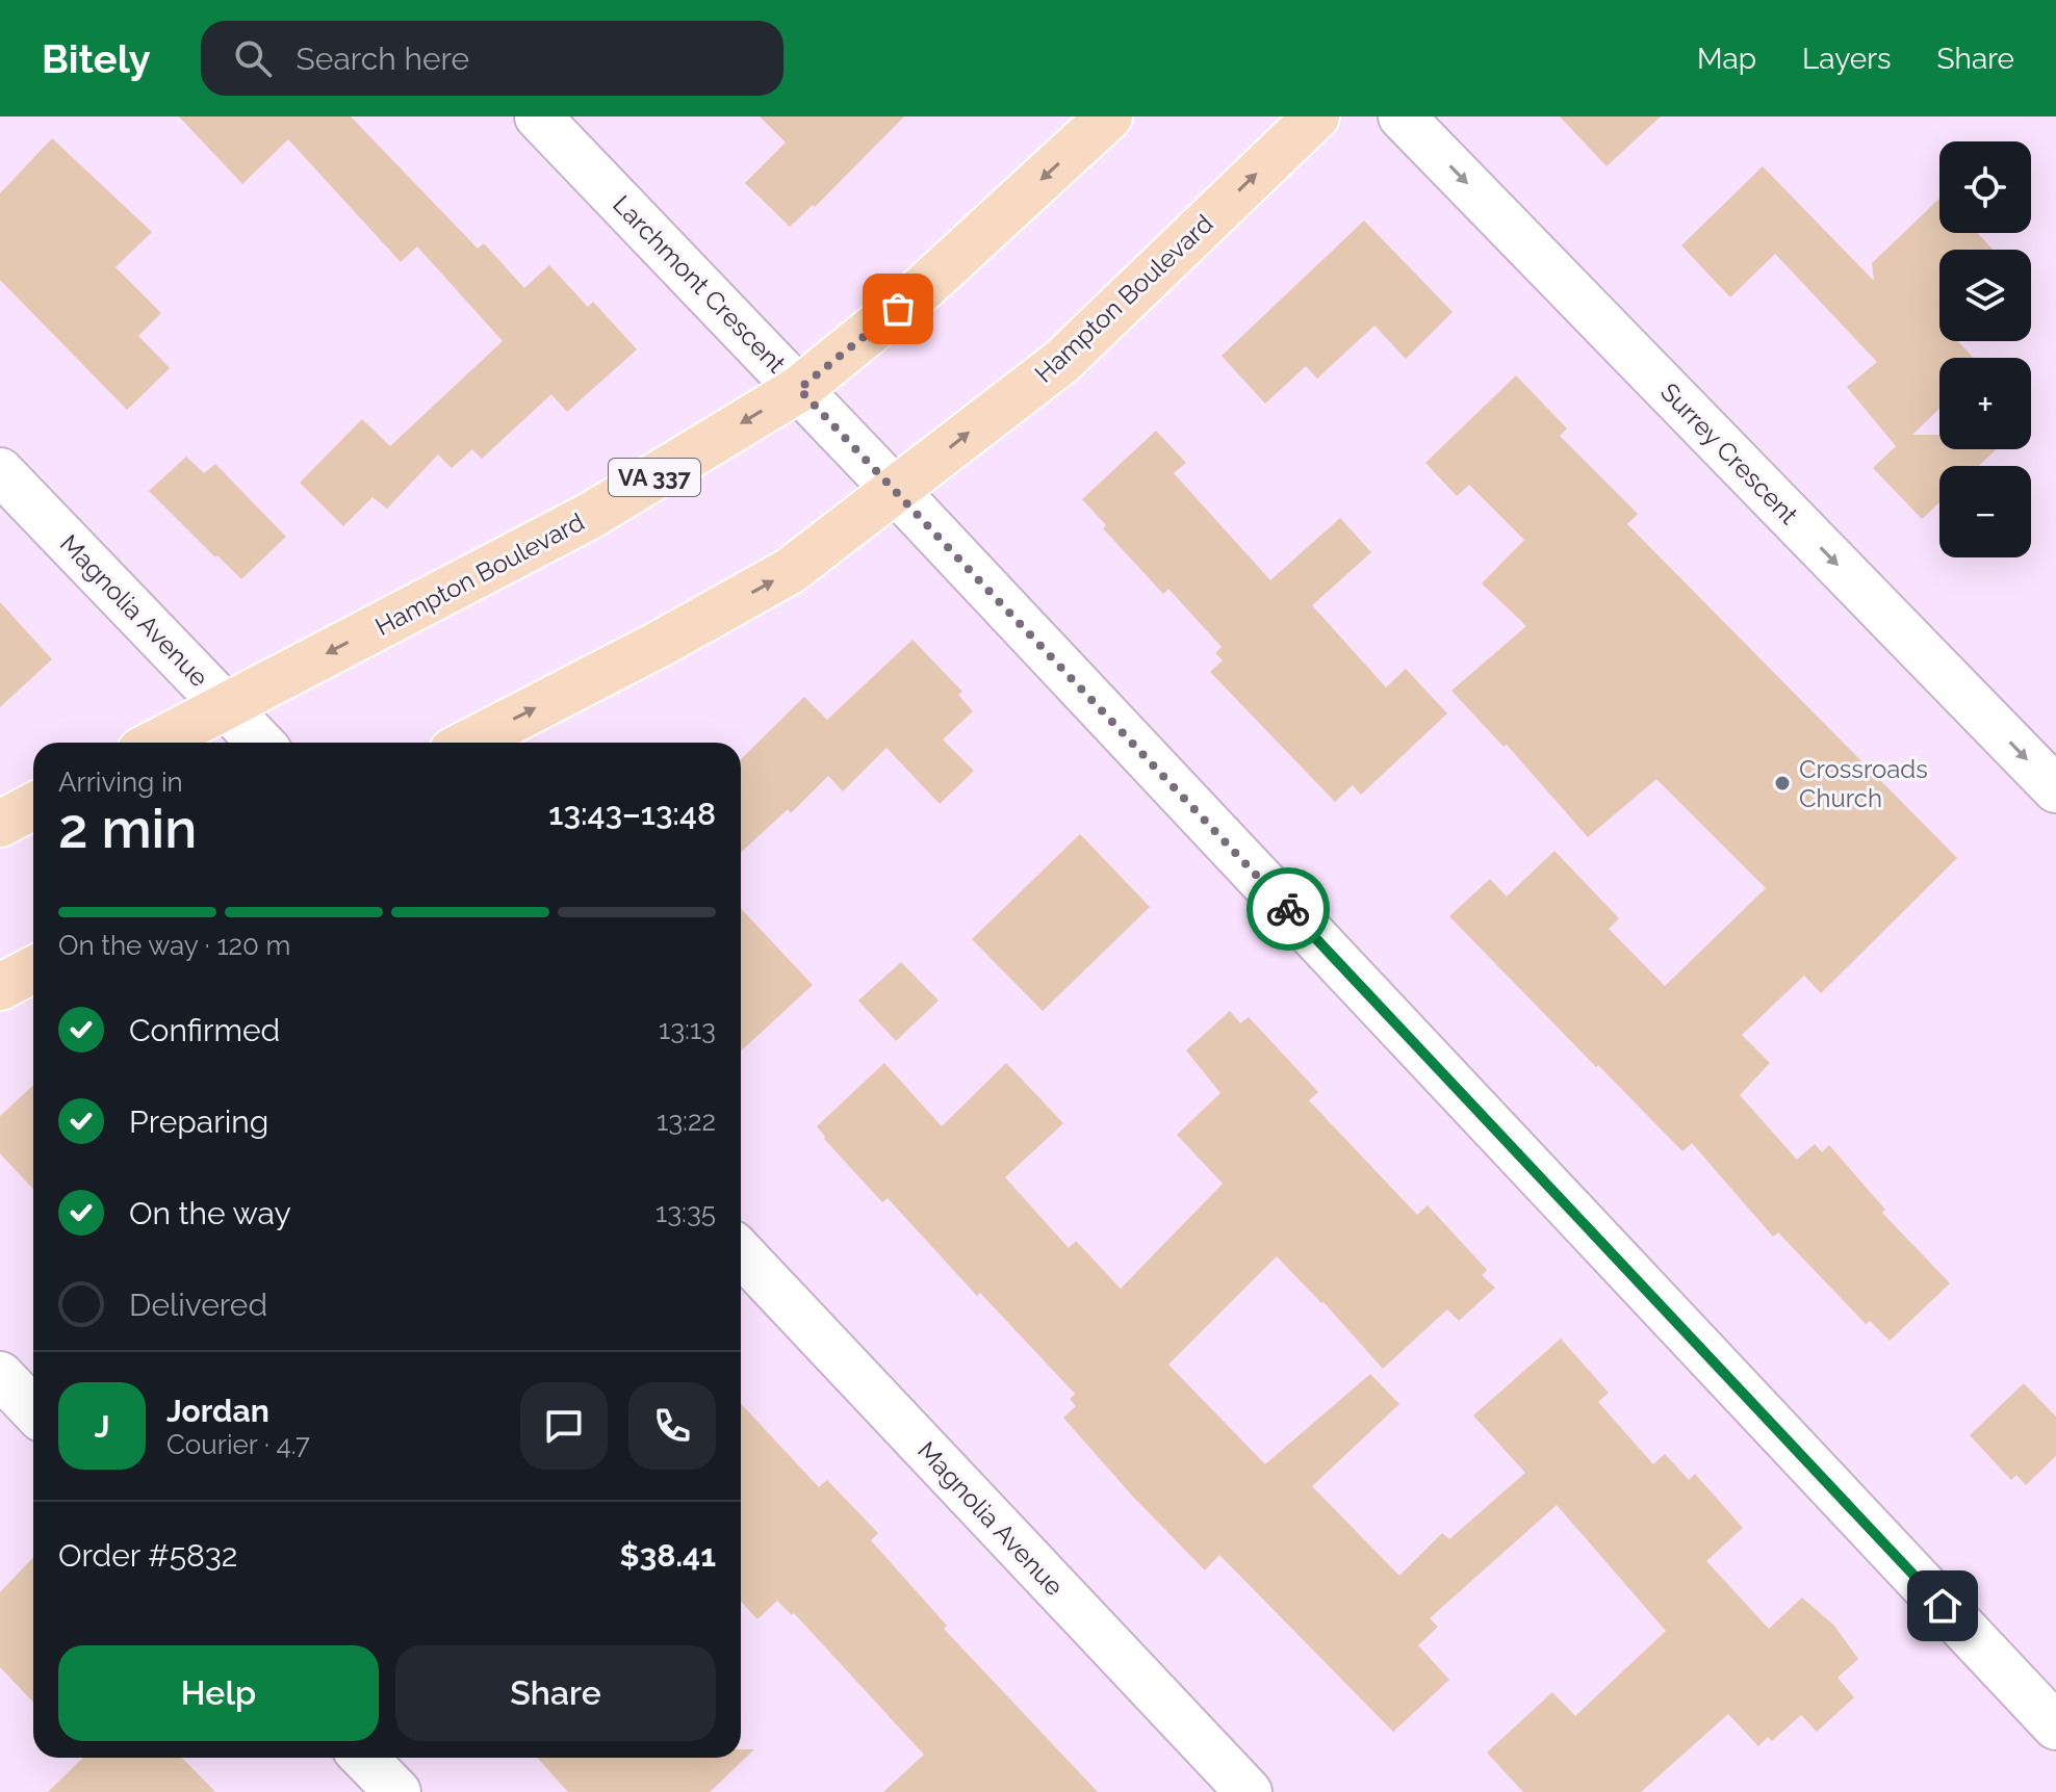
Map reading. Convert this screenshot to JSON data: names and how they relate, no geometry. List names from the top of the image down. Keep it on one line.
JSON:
{"streets":{"main road":["Hampton Boulevard","VA 337"],"street":["Larchmont Crescent","Surrey Crescent","Magnolia Avenue"]},"crossings":[["Larchmont Crescent","Hampton Boulevard"],["Hampton Boulevard","Magnolia Avenue"]],"one_way":["Surrey Crescent"],"places":["Crossroads Church"],"page":{"header":"Bitely","search":"Search here","nav":["Map","Layers","Share"],"map_buttons":["+","−"],"heading":["2 min","Arriving in","13:43–13:48"],"panel":["Jordan","Courier · 4.7","Order #5832","$38.41"],"bar":"On the way · 120 m","list":[["Confirmed","13:13"],["Preparing","13:22"],["On the way","13:35"],"Delivered"],"round":"J","buttons":["Help","Share"]}}
